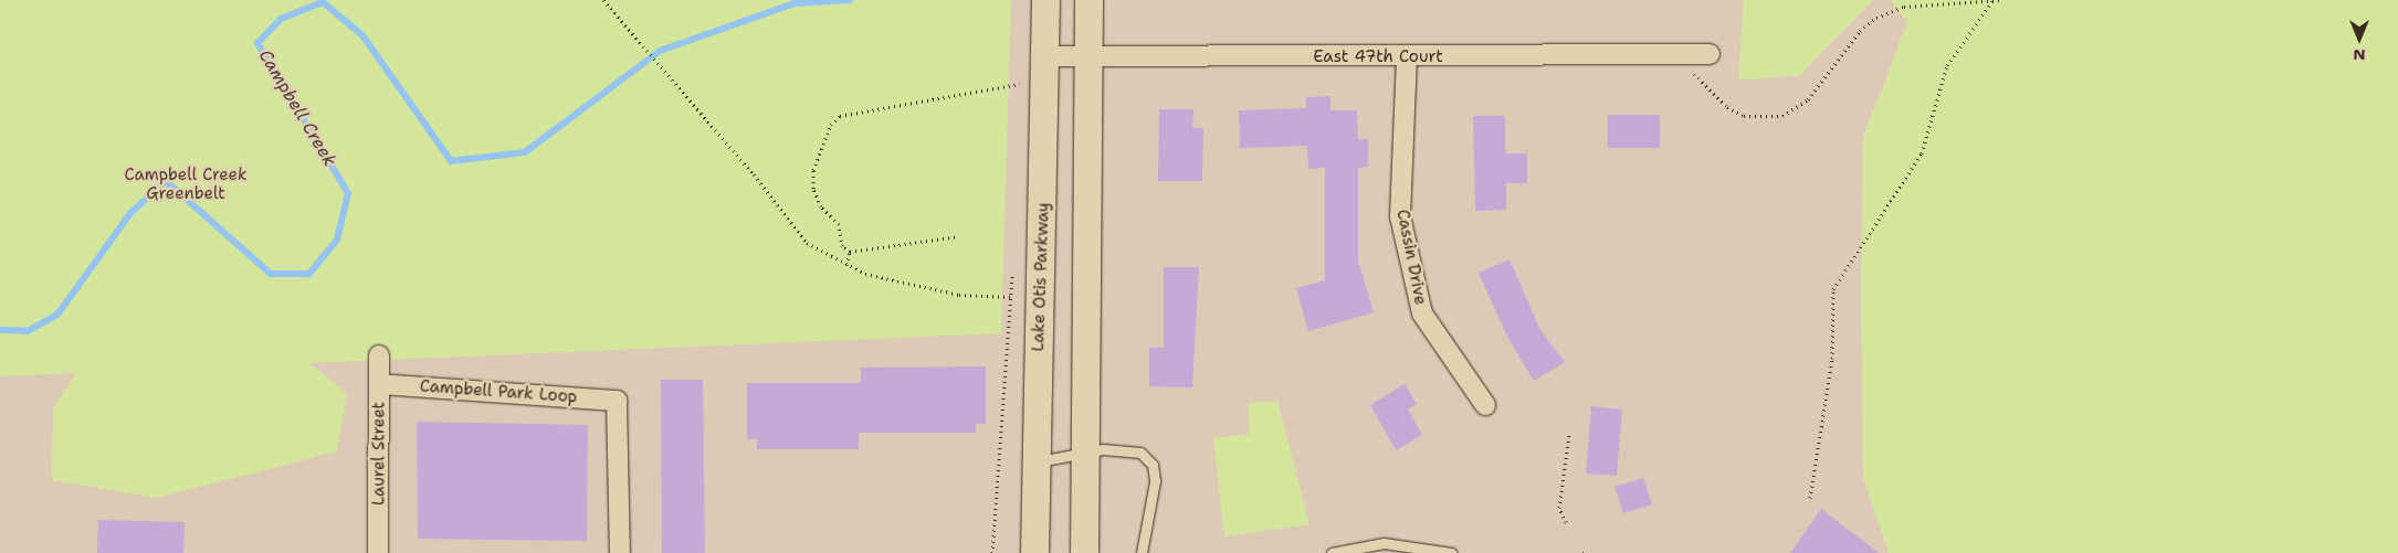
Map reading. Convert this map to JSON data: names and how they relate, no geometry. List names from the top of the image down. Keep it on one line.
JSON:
{"streets":{"main road":["Lake Otis Parkway"],"street":["East 47th Court","Cassin Drive","Campbell Park Loop","Laurel Street"]},"crossings":[["East 47th Court","Cassin Drive"],["East 47th Court","Lake Otis Parkway"],["Campbell Park Loop","Laurel Street"]],"water":["Campbell Creek"],"parks":["Campbell Creek Greenbelt"],"north":"bottom"}
